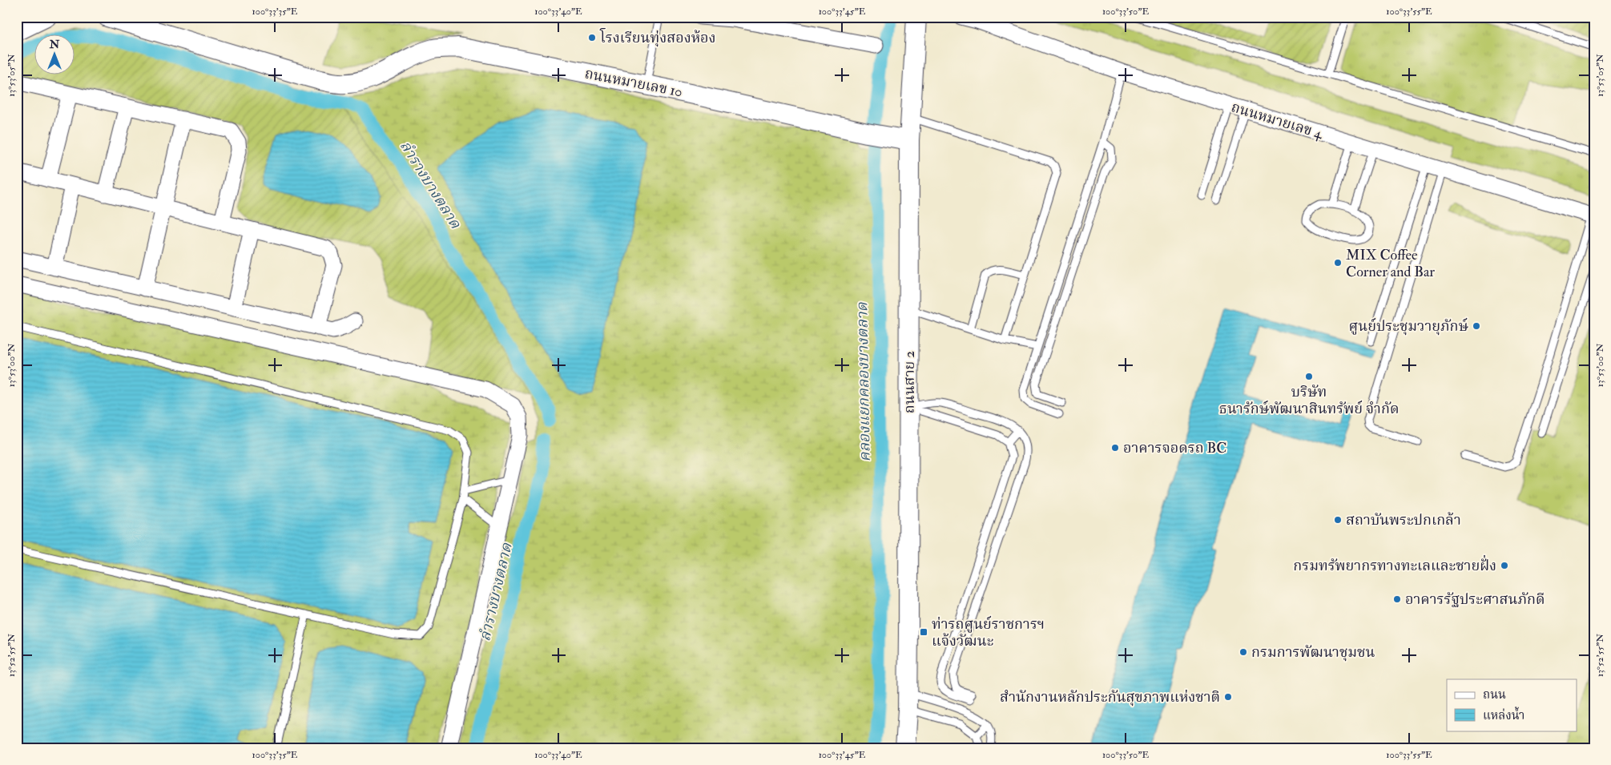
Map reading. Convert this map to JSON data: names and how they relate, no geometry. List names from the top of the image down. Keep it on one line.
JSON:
{"streets":{"street":["ถนนหมายเลข 10","ถนนหมายเลข 4","ถนนสาย 2"]},"crossings":[["ถนนหมายเลข 10","ถนนสาย 2"]],"water":["ลำรางบางตลาด","คลองแยกคลองบางตลาด"],"places":{"other":["โรงเรียนทุ่งสองห้อง","MIX Coffee Corner and Bar","ศูนย์ประชุมวายุภักษ์","บริษัท ธนารักษ์พัฒนาสินทรัพย์ จำกัด","อาคารจอดรถ BC","สถาบันพระปกเกล้า","กรมทรัพยากรทางทะเลและชายฝั่ง","อาคารรัฐประศาสนภักดี","กรมการพัฒนาชุมชน","สำนักงานหลักประกันสุขภาพแห่งชาติ"],"transit":["ท่ารถศูนย์ราชการฯ แจ้งวัฒนะ"]},"legend":["ถนน","แหล่งน้ำ"],"north":"top","coordinates":["100°33'35\"E","100°33'40\"E","100°33'45\"E","100°33'50\"E","100°33'55\"E","13°53'05\"N","13°53'00\"N","13°52'55\"N"]}
